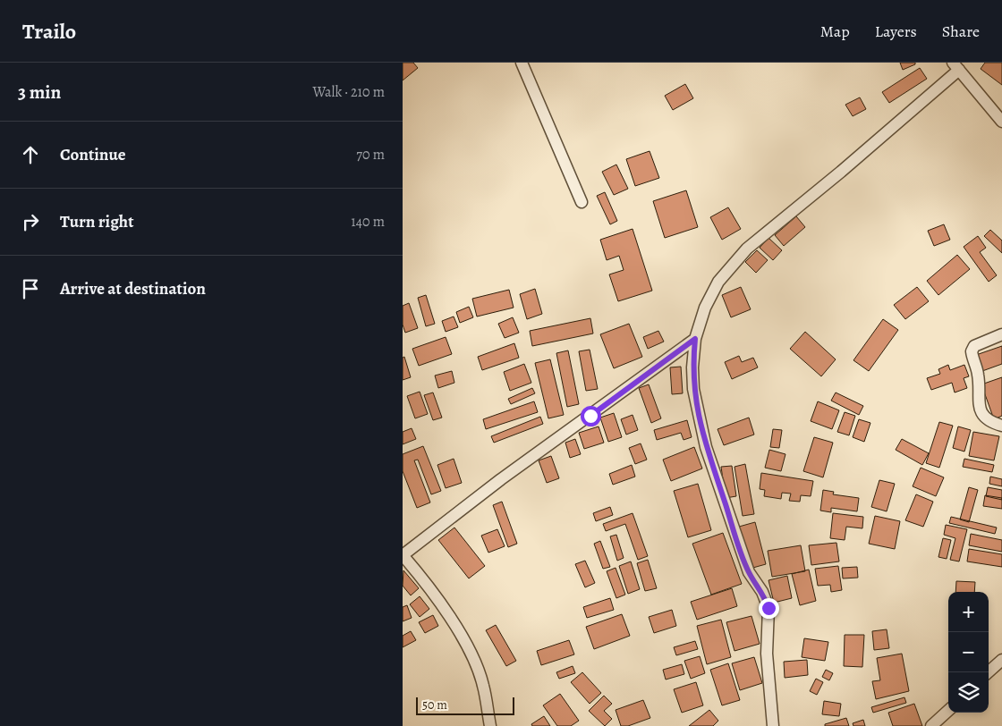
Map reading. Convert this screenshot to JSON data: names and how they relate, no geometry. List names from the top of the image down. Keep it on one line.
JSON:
{"scale_bar":"50 m","page":{"header":"Trailo","nav":["Map","Layers","Share"],"heading":["3 min","Walk · 210 m"],"list":[["Continue","70 m"],["Turn right","140 m"],"Arrive at destination"],"map_buttons":["+","−"],"scale":"50 m"}}
